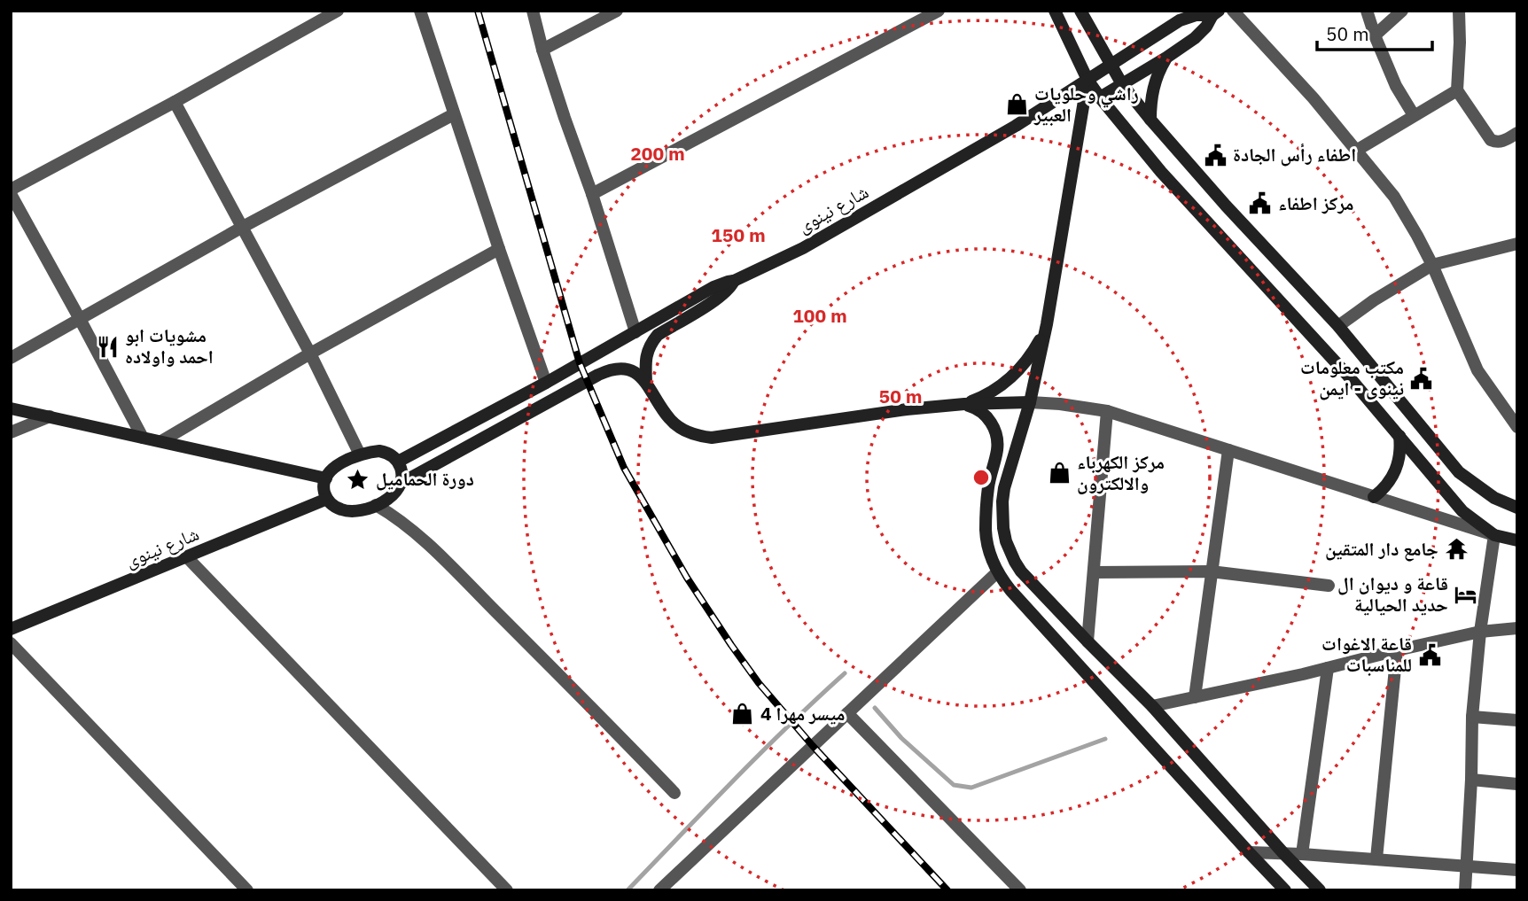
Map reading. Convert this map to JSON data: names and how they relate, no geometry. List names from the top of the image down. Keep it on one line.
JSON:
{"streets":{"main road":["شارع نينوى"]},"places":{"shop":["راشي وحلويات العبير","مركز الكهرباء والالكترون","ميسر مهرا 4"],"public building":["اطفاء رأس الجادة","مركز اطفاء","مكتب معلومات نينوى - ايمن","قاعة الاغوات للمناسبات"],"restaurant":["مشويات ابو احمد واولاده"],"place":["دورة الحماميل"],"temple":["جامع دار المتقين"],"hotel":["قاعة و ديوان ال حديد الحيالية"]},"scale_bar":"50 m","rings":["200 m","150 m","100 m","50 m"]}
